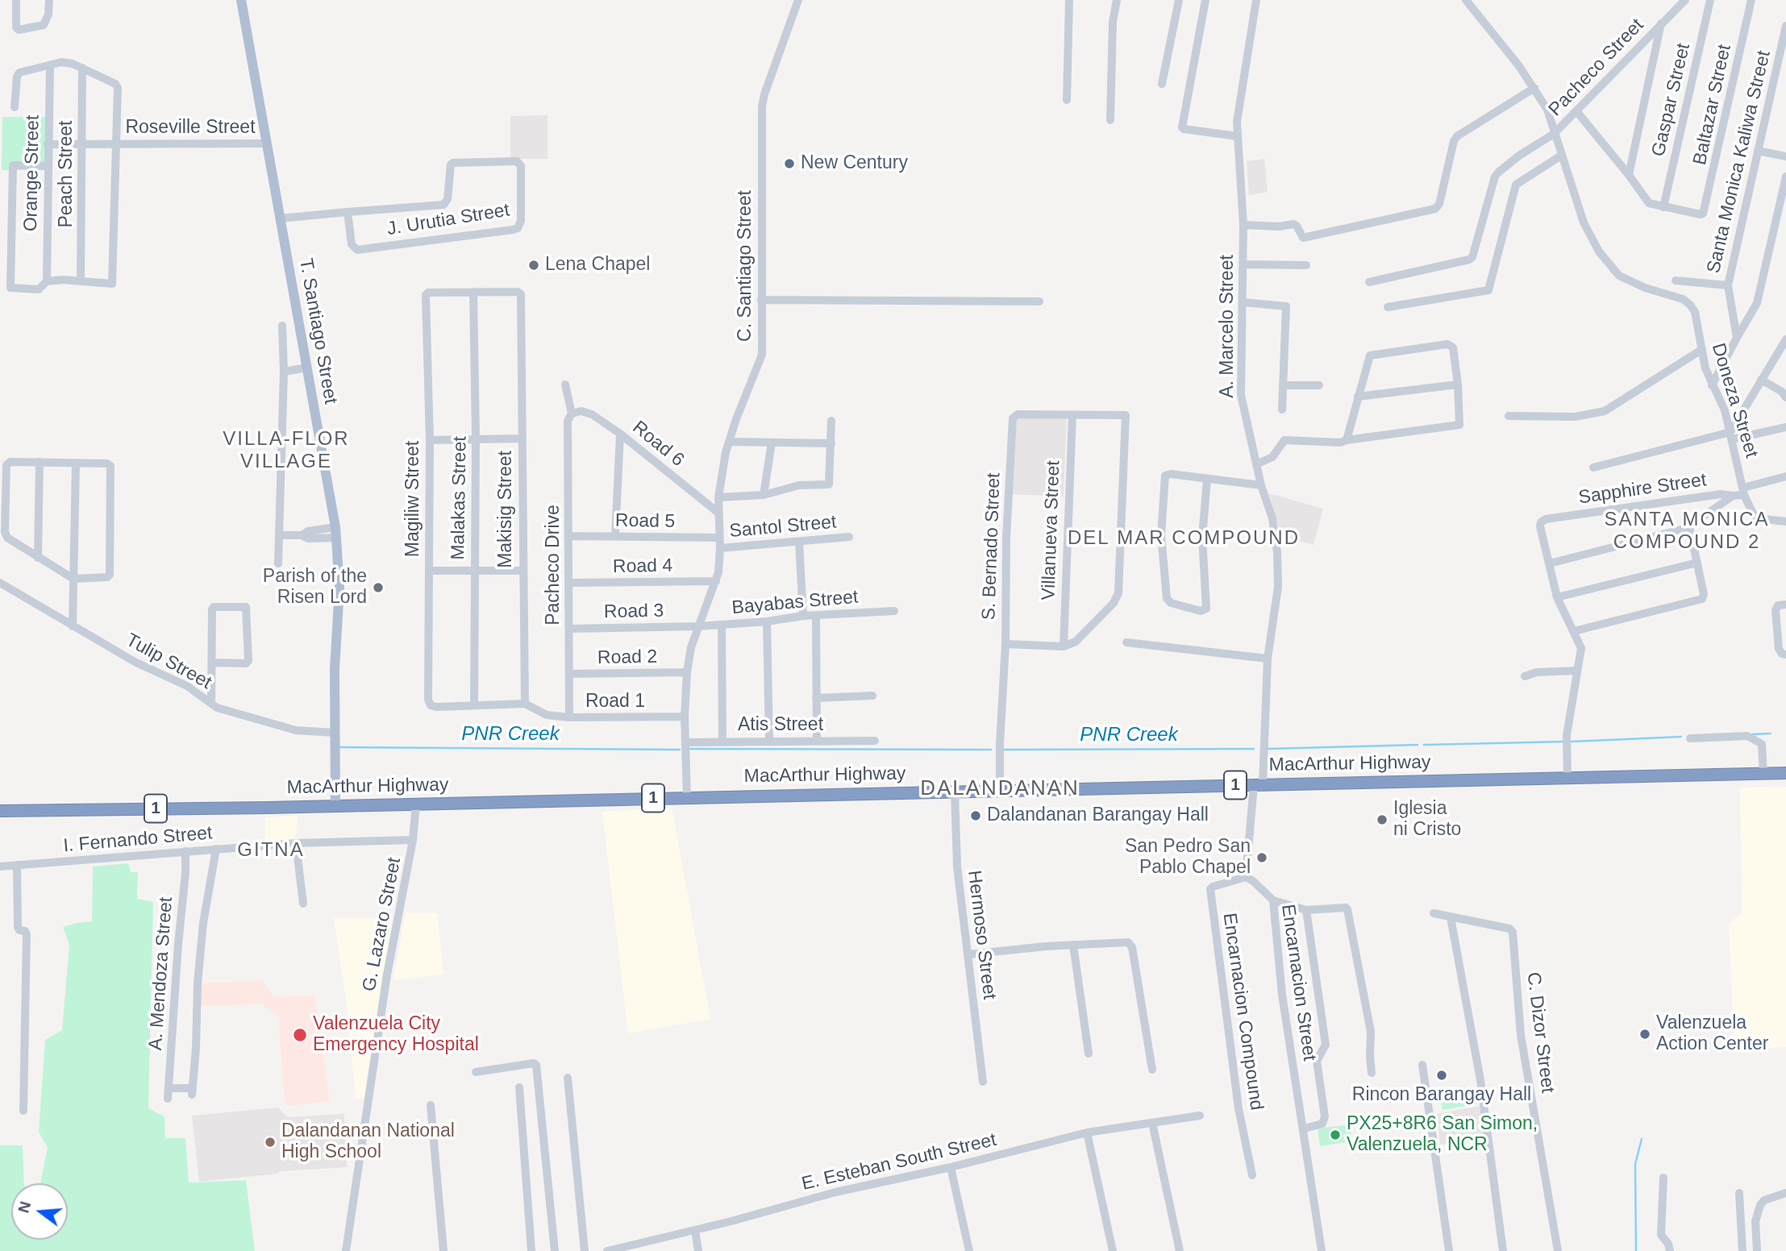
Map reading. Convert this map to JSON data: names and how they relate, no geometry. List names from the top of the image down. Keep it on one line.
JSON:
{"streets":{"highway":["MacArthur Highway","1"],"main road":["T. Santiago Street"],"street":["Pacheco Street","Gaspar Street","Baltazar Street","Roseville Street","Santa Monica Kaliwa Street","Orange Street","Peach Street","J. Urutia Street","C. Santiago Street","A. Marcelo Street","Doneza Street","Road 6","Sapphire Street","Malakas Street","Magiliw Street","Makisig Street","Road 5","Santol Street","Villanueva Street","S. Bernado Street","Pacheco Drive","Road 4","Bayabas Street","Road 3","Road 2","Tulip Street","Road 1","Atis Street","I. Fernando Street","G. Lazaro Street","Hermoso Street","A. Mendoza Street","Encarnacion Street","Encarnacion Compound","C. Dizor Street","E. Esteban South Street"]},"crossings":[["Gaspar Street","Baltazar Street"],["Roseville Street","Orange Street"],["Roseville Street","Peach Street"],["Roseville Street","T. Santiago Street"],["C. Santiago Street","Road 6"],["C. Santiago Street","Road 5"],["C. Santiago Street","Santol Street"],["C. Santiago Street","Road 4"],["C. Santiago Street","Bayabas Street"],["C. Santiago Street","Road 3"],["C. Santiago Street","Road 2"],["C. Santiago Street","Road 1"],["C. Santiago Street","Atis Street"],["C. Santiago Street","MacArthur Highway"],["A. Marcelo Street","MacArthur Highway"],["T. Santiago Street","Tulip Street"],["T. Santiago Street","MacArthur Highway"],["Doneza Street","Sapphire Street"],["Road 6","Pacheco Drive"],["Malakas Street","Magiliw Street"],["Malakas Street","Makisig Street"],["Magiliw Street","Makisig Street"],["Makisig Street","Road 1"],["Road 5","Pacheco Drive"],["Villanueva Street","S. Bernado Street"],["S. Bernado Street","MacArthur Highway"],["Pacheco Drive","Road 4"],["Pacheco Drive","Road 3"],["Pacheco Drive","Road 2"],["Pacheco Drive","Road 1"],["Bayabas Street","Road 3"],["MacArthur Highway","G. Lazaro Street"],["MacArthur Highway","Hermoso Street"],["I. Fernando Street","G. Lazaro Street"],["I. Fernando Street","A. Mendoza Street"],["Encarnacion Street","Encarnacion Compound"]],"districts":["VILLA-FLOR VILLAGE","SANTA MONICA COMPOUND 2","DEL MAR COMPOUND","DALANDANAN","GITNA"],"water":["PNR Creek"],"places":["New Century","Lena Chapel","Parish of the Risen Lord","Dalandanan Barangay Hall","Iglesia ni Cristo","San Pedro San Pablo Chapel","Valenzuela Action Center","Valenzuela City Emergency Hospital","Rincon Barangay Hall","PX25+8R6 San Simon, Valenzuela, NCR","Dalandanan National High School"],"north":"left"}
